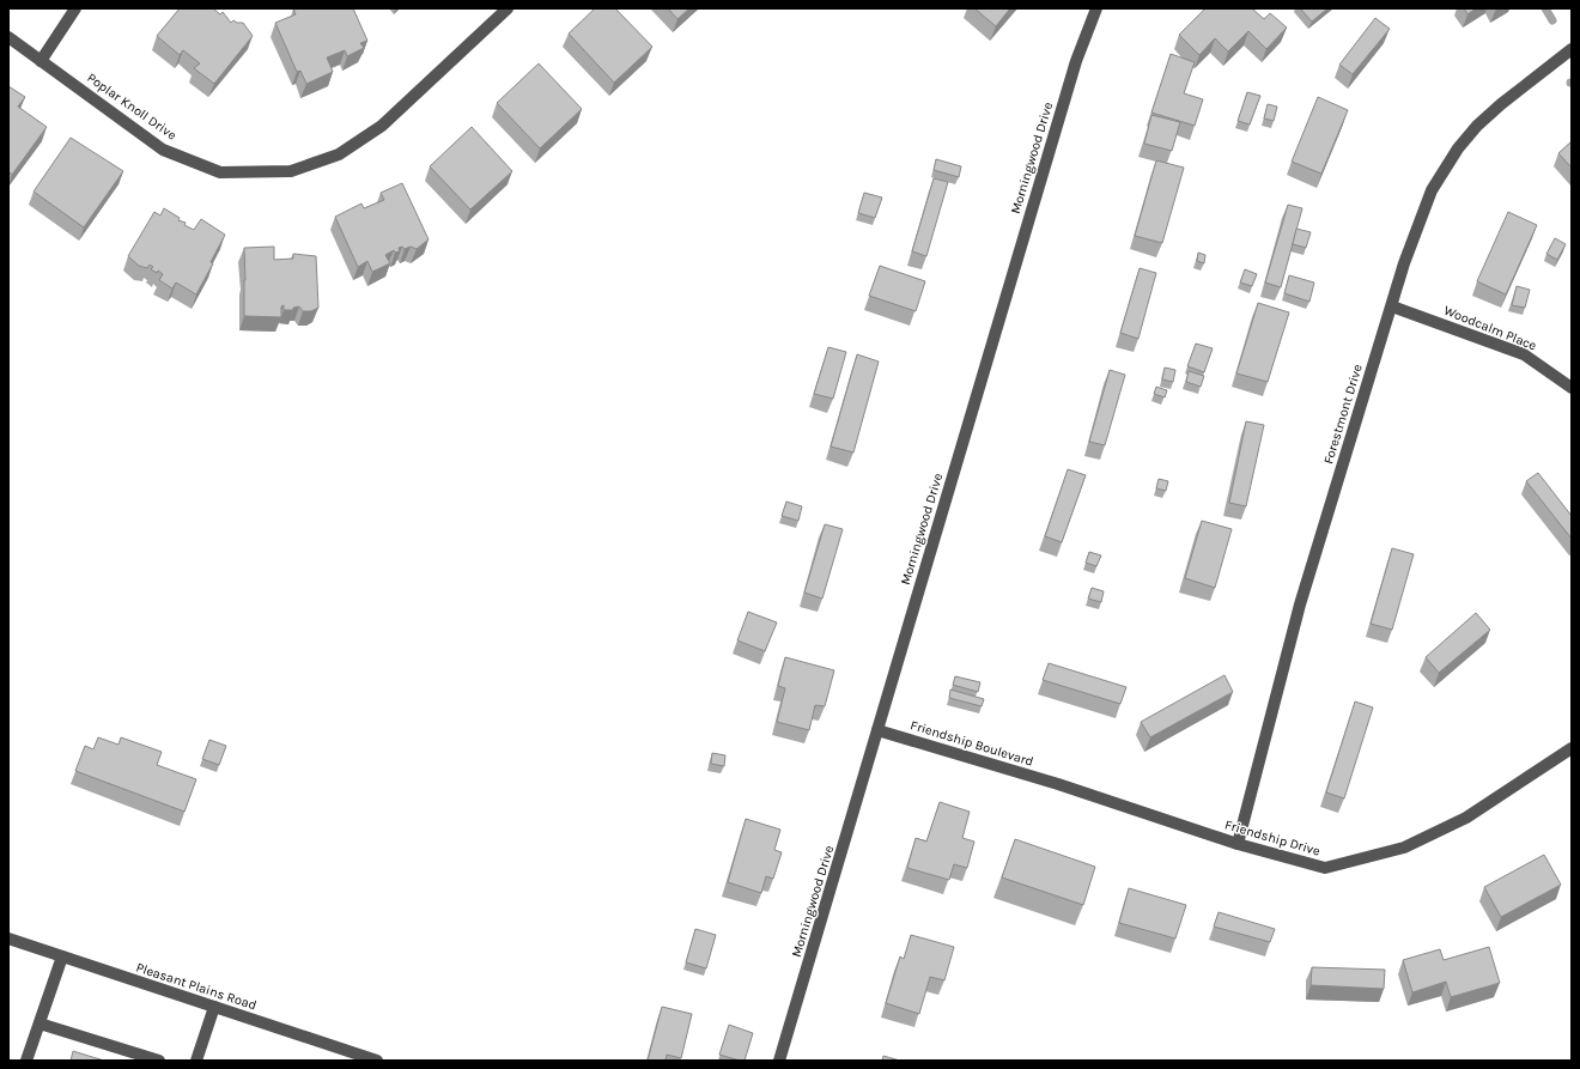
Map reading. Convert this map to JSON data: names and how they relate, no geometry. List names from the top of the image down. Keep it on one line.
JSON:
{"streets":{"street":["Poplar Knoll Drive","Morningwood Drive","Woodcalm Place","Forestmont Drive","Friendship Boulevard","Friendship Drive","Pleasant Plains Road"]},"crossings":[["Morningwood Drive","Friendship Boulevard"],["Woodcalm Place","Forestmont Drive"],["Forestmont Drive","Friendship Drive"],["Friendship Boulevard","Friendship Drive"]]}
